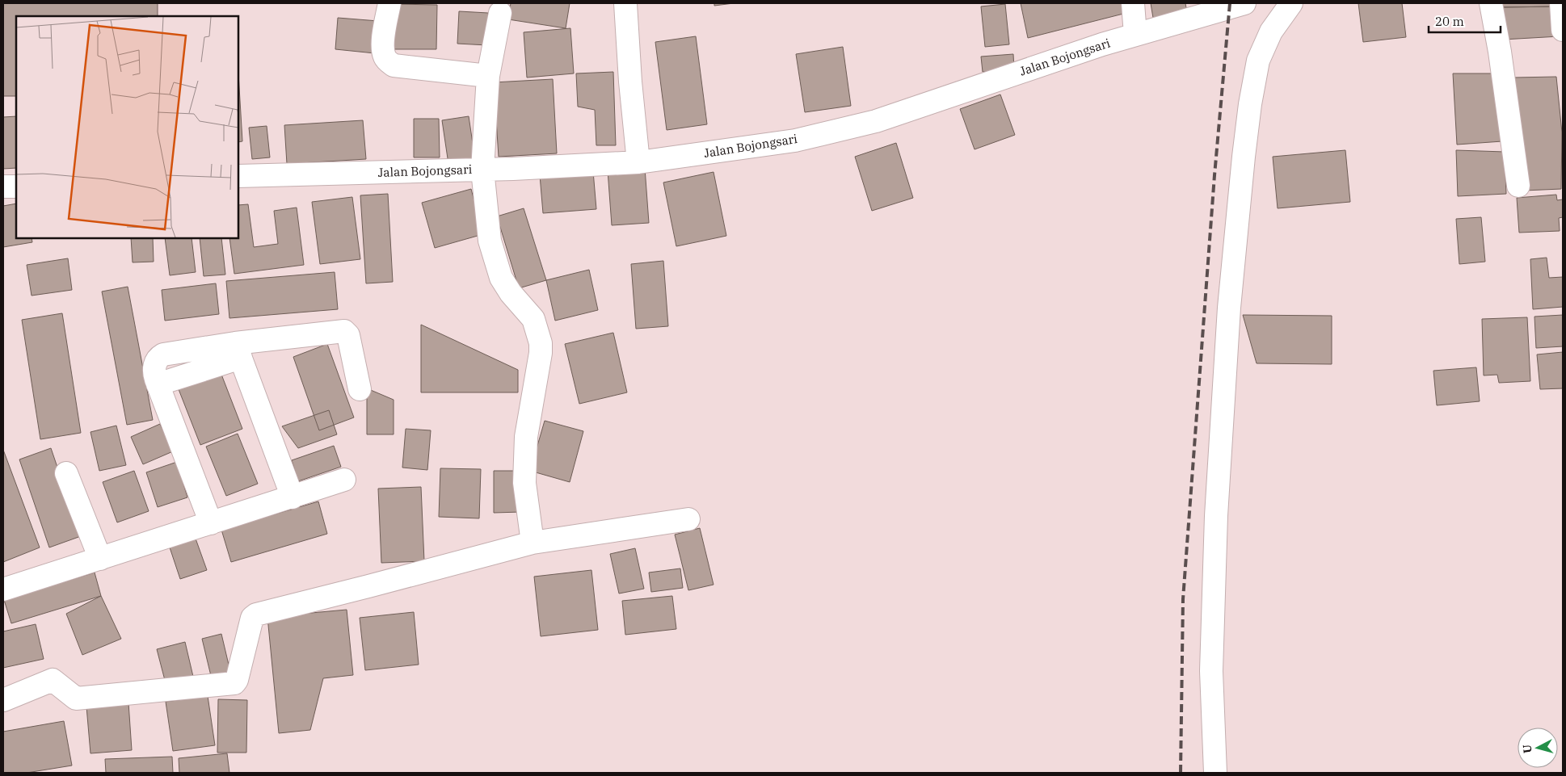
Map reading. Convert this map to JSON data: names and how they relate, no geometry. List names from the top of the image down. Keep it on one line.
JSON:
{"streets":{"street":["Jalan Bojongsari"]},"scale_bar":"20 m","north":"left"}
